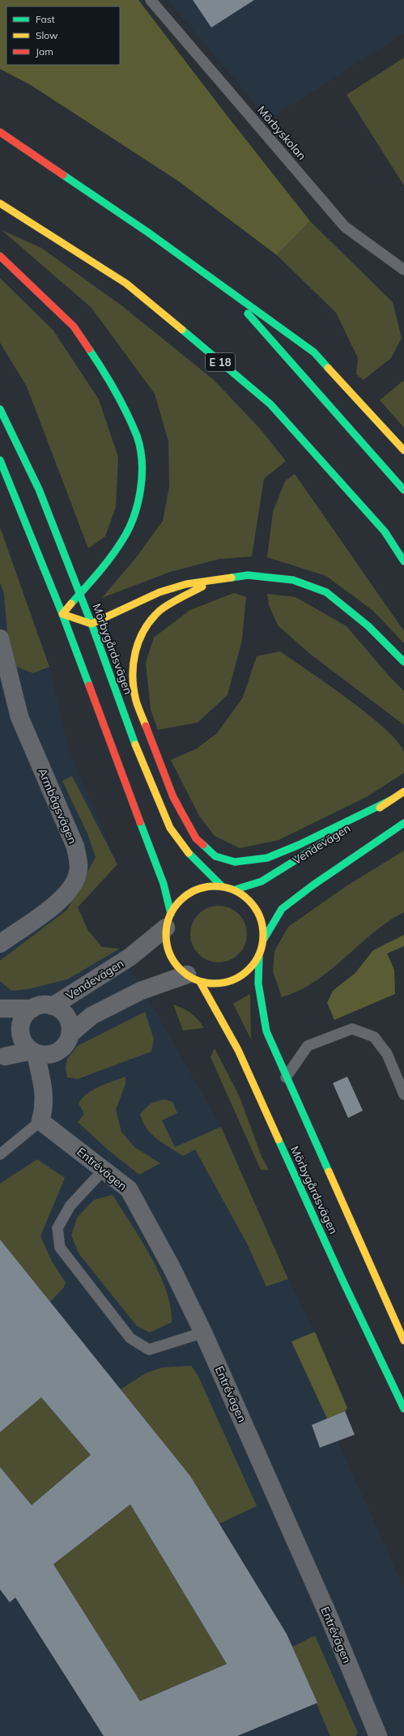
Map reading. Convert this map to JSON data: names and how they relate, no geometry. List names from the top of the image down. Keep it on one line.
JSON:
{"streets":{"main road":["E 18","Mörbygårdsvägen","Vendevägen"],"street":["Armbågsvägen","Entrévägen"],"lane":["Mörbyskolan"]},"crossings":[["Mörbygårdsvägen","Vendevägen"]],"legend":["Fast","Slow","Jam"]}
